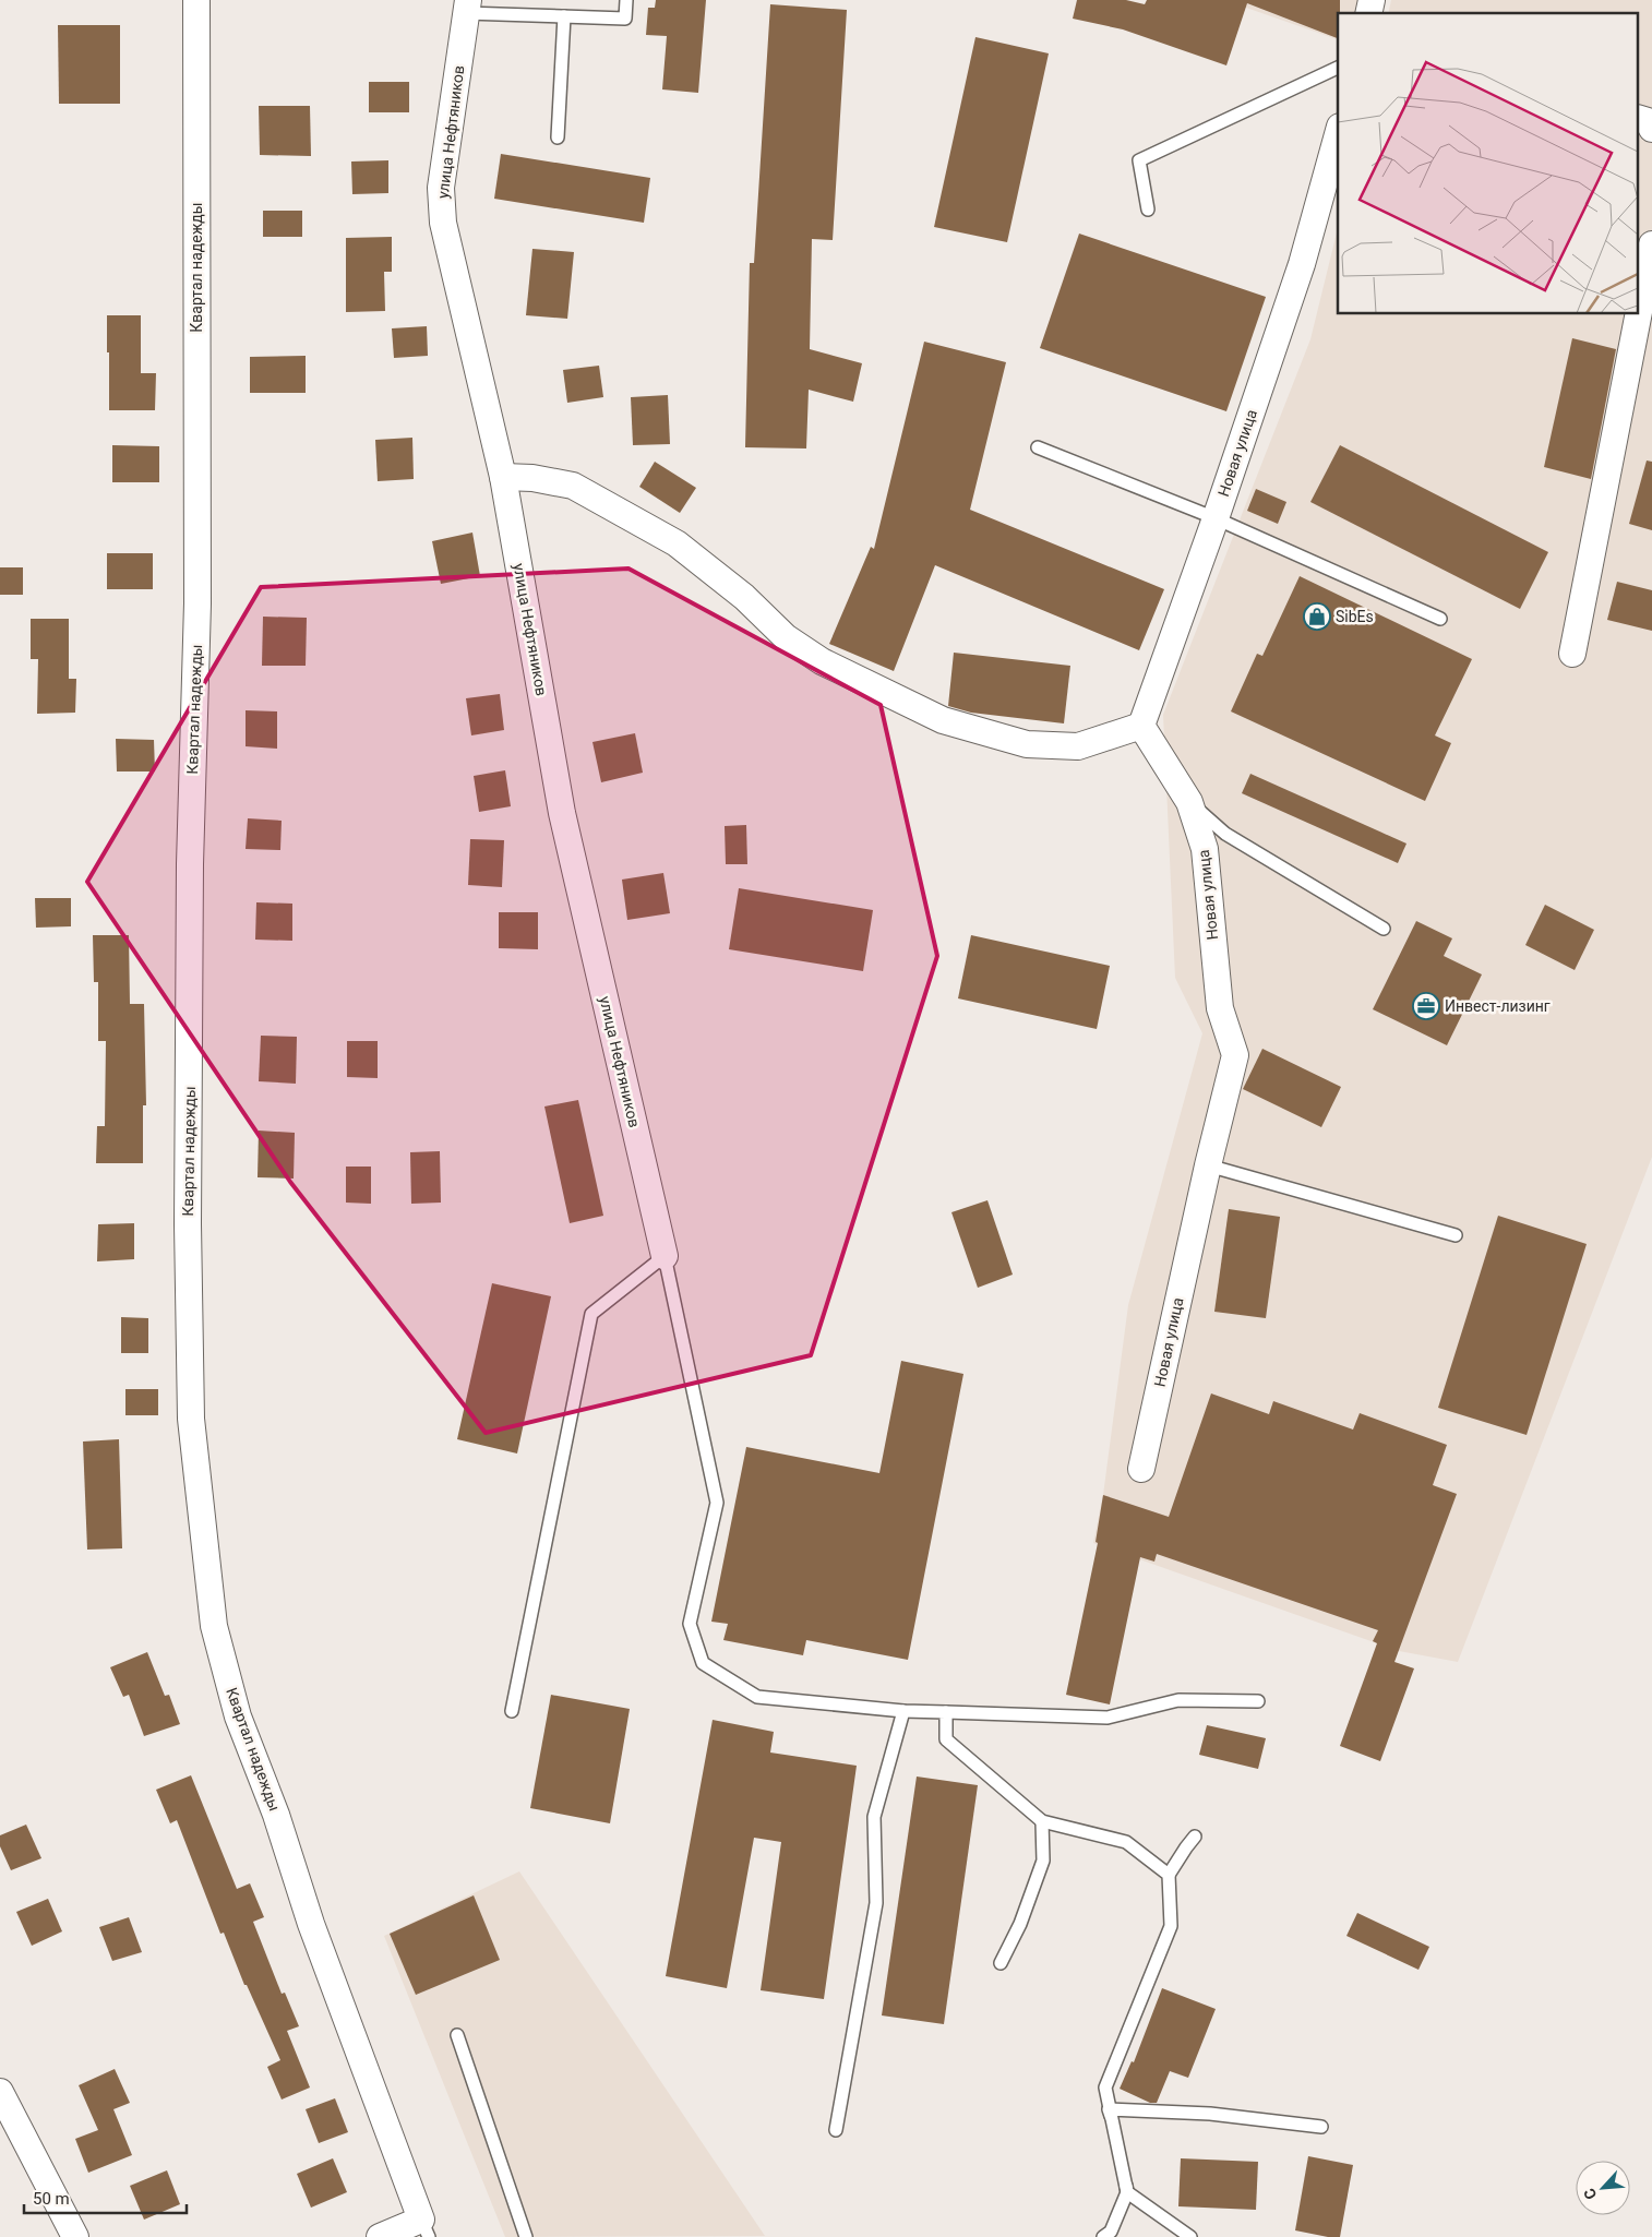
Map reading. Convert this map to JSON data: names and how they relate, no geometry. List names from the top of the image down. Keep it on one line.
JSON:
{"streets":{"street":["улица Нефтяников","Квартал надежды","Новая улица"]},"places":{"shop":["SibEs"],"office":["Инвест-лизинг"]},"scale_bar":"50 m","north":"bottom left"}
